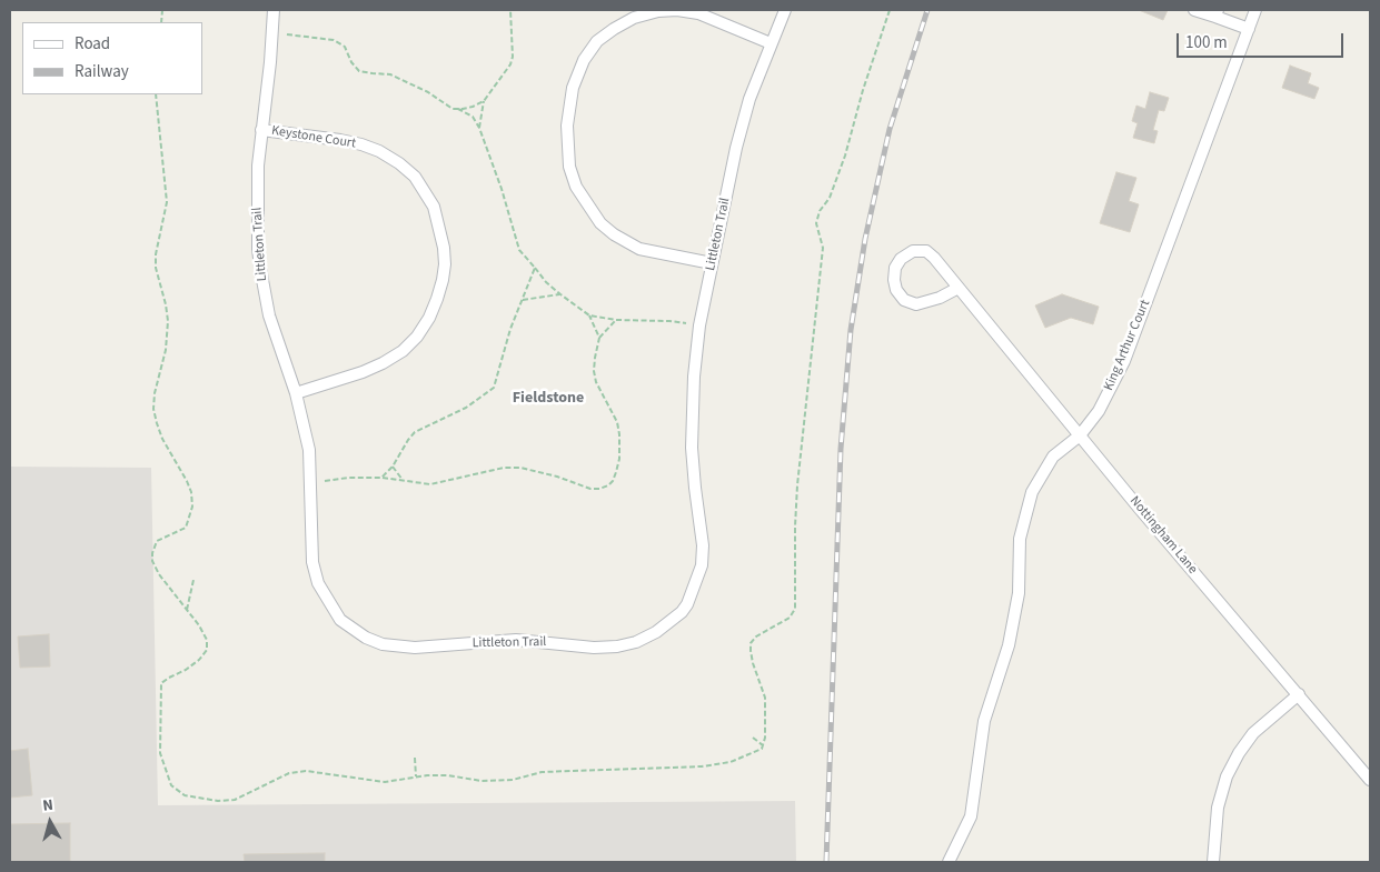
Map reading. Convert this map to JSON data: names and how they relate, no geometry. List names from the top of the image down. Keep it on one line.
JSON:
{"streets":{"street":["Keystone Court","Littleton Trail","King Arthur Court","Nottingham Lane"]},"crossings":[["Keystone Court","Littleton Trail"],["King Arthur Court","Nottingham Lane"]],"districts":["Fieldstone"],"legend":["Road","Railway"],"scale_bar":"100 m","north":"top"}
